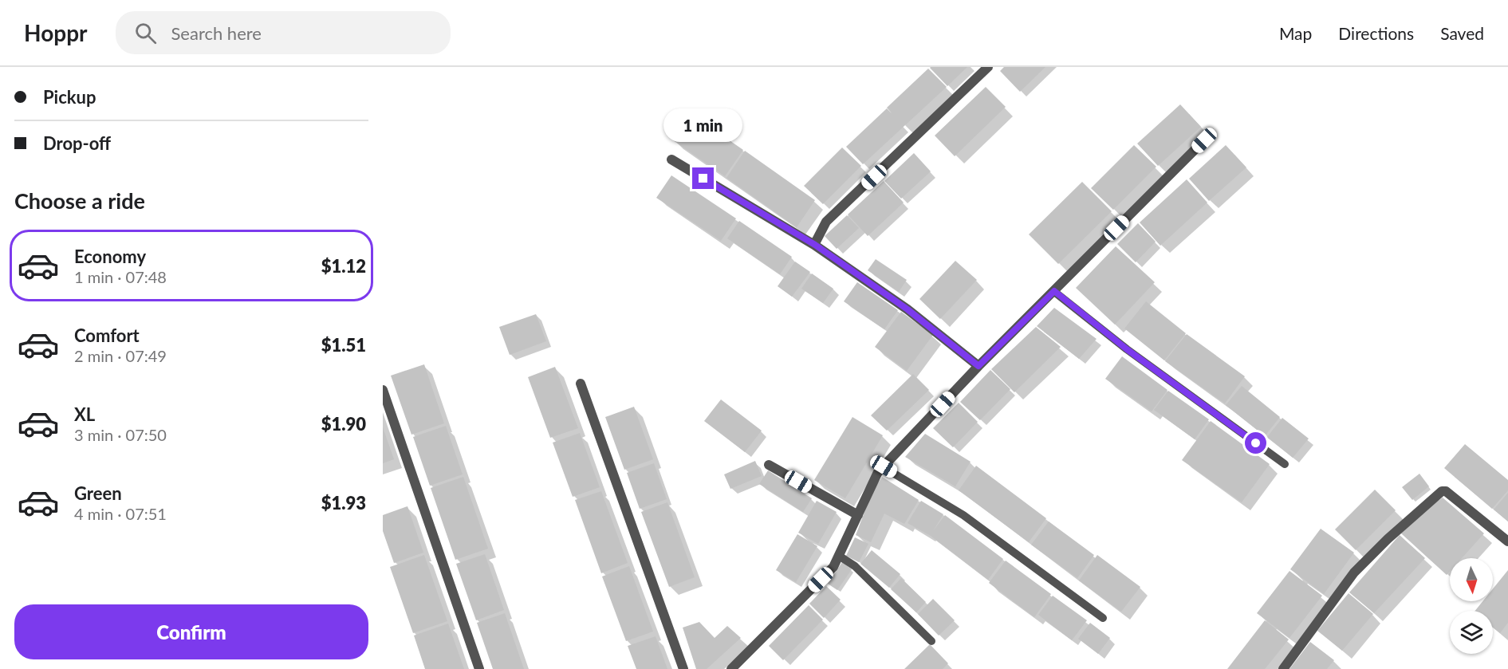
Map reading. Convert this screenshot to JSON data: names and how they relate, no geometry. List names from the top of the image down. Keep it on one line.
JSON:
{"north":"bottom","page":{"header":"Hoppr","search":"Search here","nav":["Map","Directions","Saved"],"banner":["Pickup","Drop-off"],"bubble":"1 min","heading":"Choose a ride","list":[{"name":"Economy","note":"1 min · 07:48","value":"$1.12"},{"name":"Comfort","note":"2 min · 07:49","value":"$1.51"},{"name":"XL","note":"3 min · 07:50","value":"$1.90"},{"name":"Green","note":"4 min · 07:51","value":"$1.93"}],"buttons":"Confirm"}}
